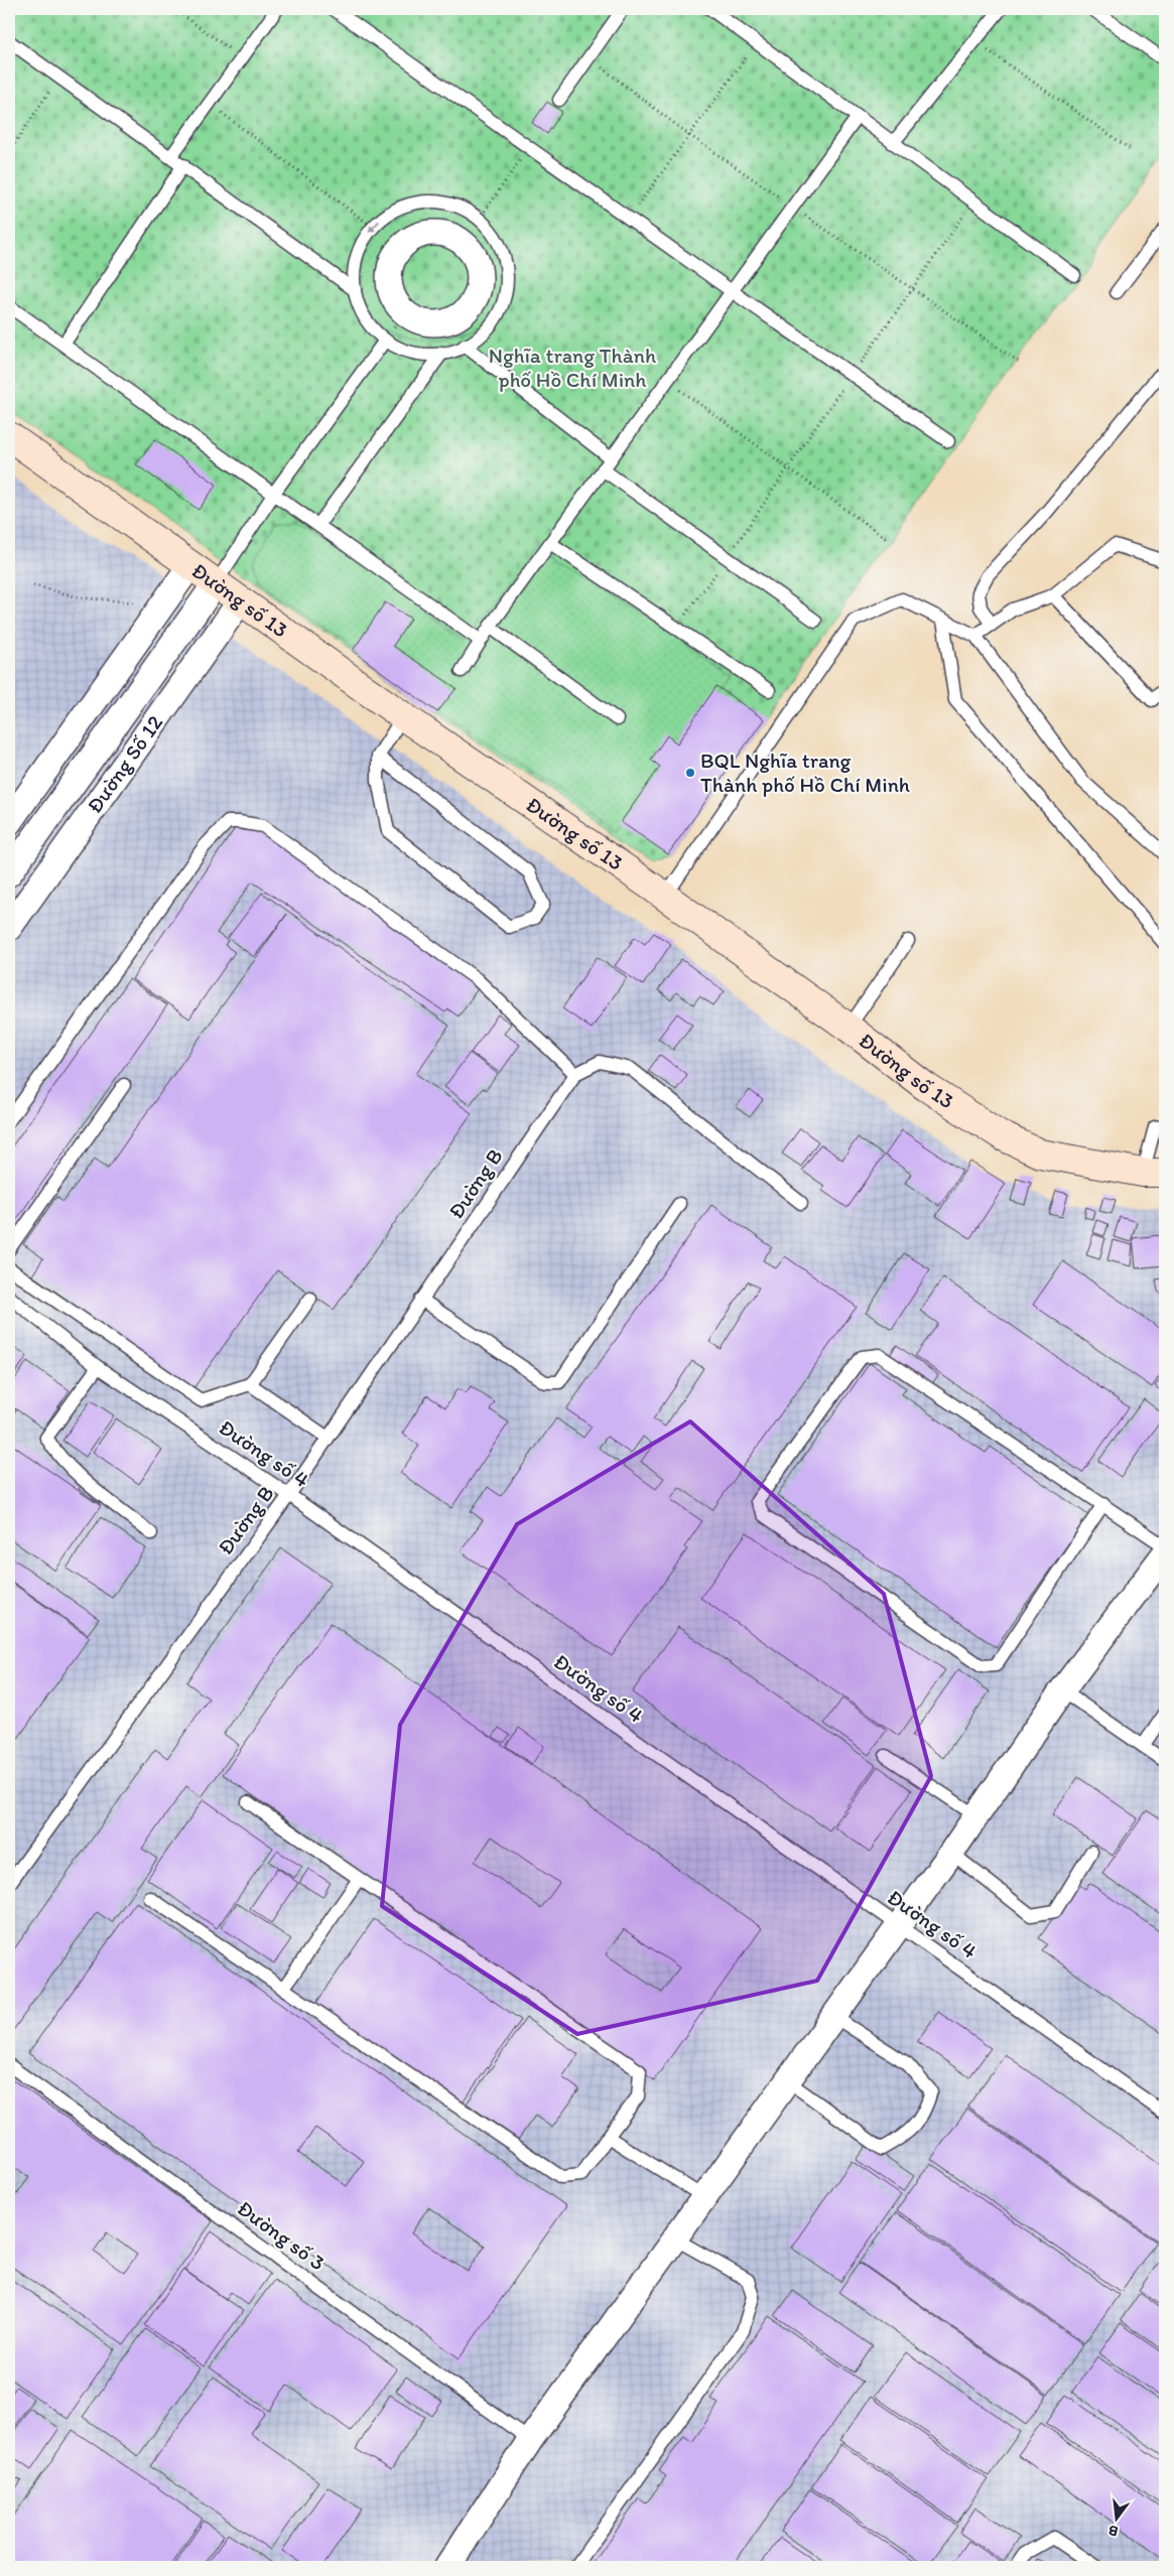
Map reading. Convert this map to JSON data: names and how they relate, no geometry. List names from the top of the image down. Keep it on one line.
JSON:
{"streets":{"street":["Đường số 13","Đường Số 12"],"lane":["Đường B","Đường số 4","Đường số 3"]},"crossings":[["Đường số 13","Đường Số 12"],["Đường B","Đường số 4"]],"parks":["Nghĩa trang Thành phố Hồ Chí Minh"],"places":["BQL Nghĩa trang Thành phố Hồ Chí Minh"],"north":"bottom"}
